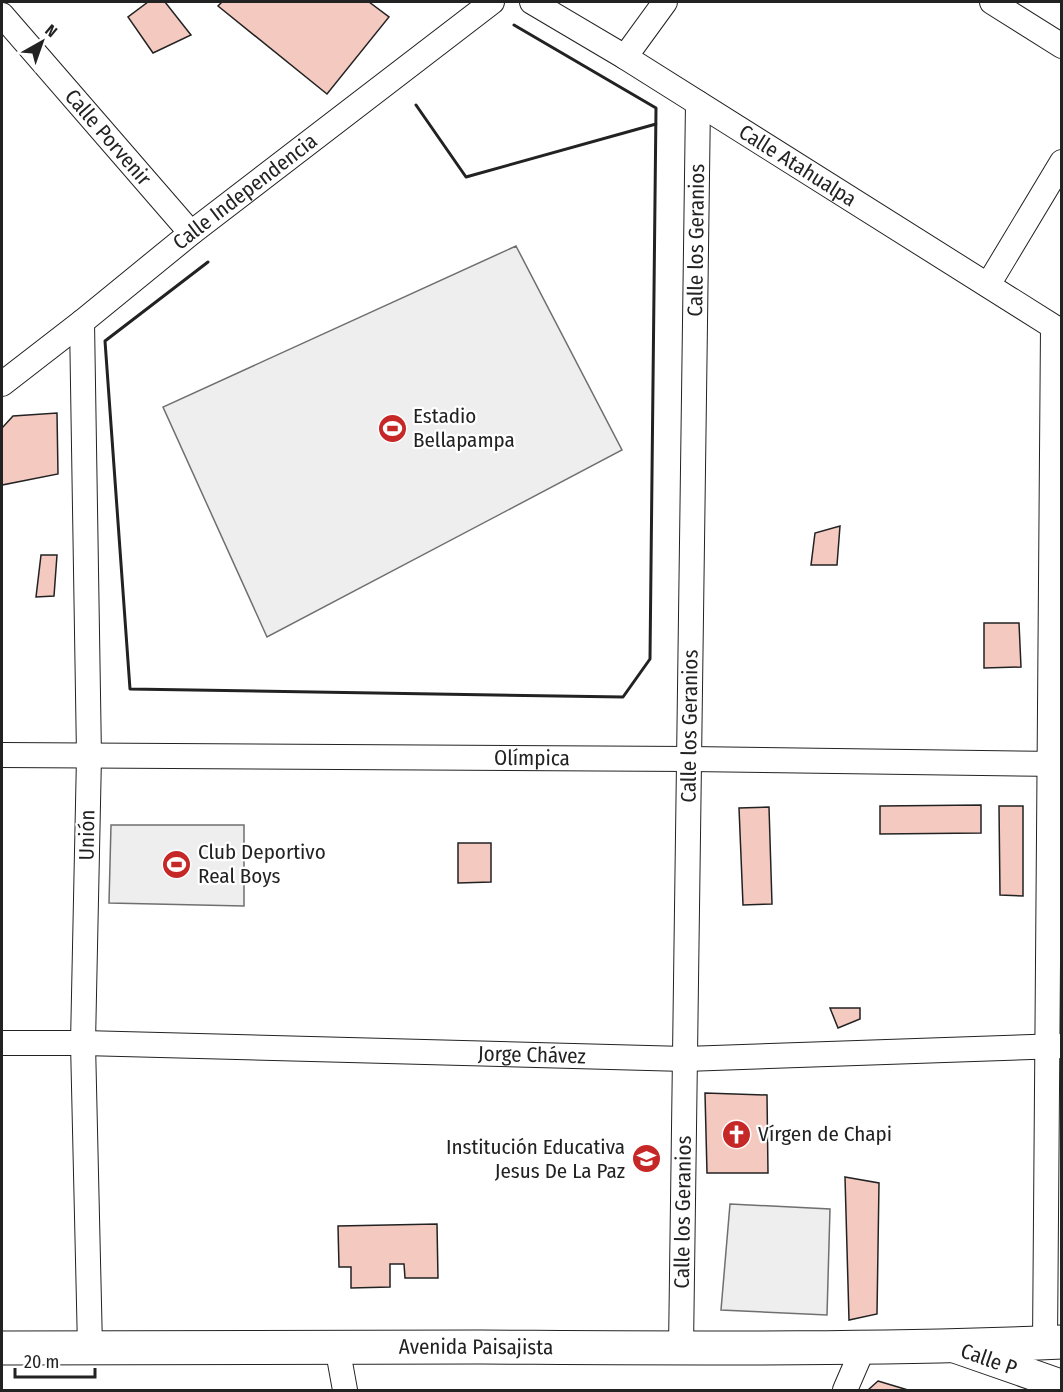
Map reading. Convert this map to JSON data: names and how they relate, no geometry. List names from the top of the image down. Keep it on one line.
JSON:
{"streets":{"main road":["Avenida Paisajista"],"street":["Calle Porvenir","Calle Atahualpa","Calle Independencia","Calle los Geranios","Olímpica","Unión","Jorge Chávez","Calle P"]},"crossings":[["Calle Porvenir","Calle Independencia"],["Calle Atahualpa","Calle los Geranios"],["Calle Independencia","Unión"],["Calle los Geranios","Olímpica"],["Calle los Geranios","Jorge Chávez"],["Calle los Geranios","Avenida Paisajista"],["Olímpica","Unión"],["Unión","Jorge Chávez"],["Unión","Avenida Paisajista"],["Avenida Paisajista","Calle P"]],"places":{"sports":["Estadio Bellapampa","Club Deportivo Real Boys"],"church":["Vírgen de Chapi"],"school or university":["Institución Educativa Jesus De La Paz"]},"scale_bar":"20 m","north":"top right"}
